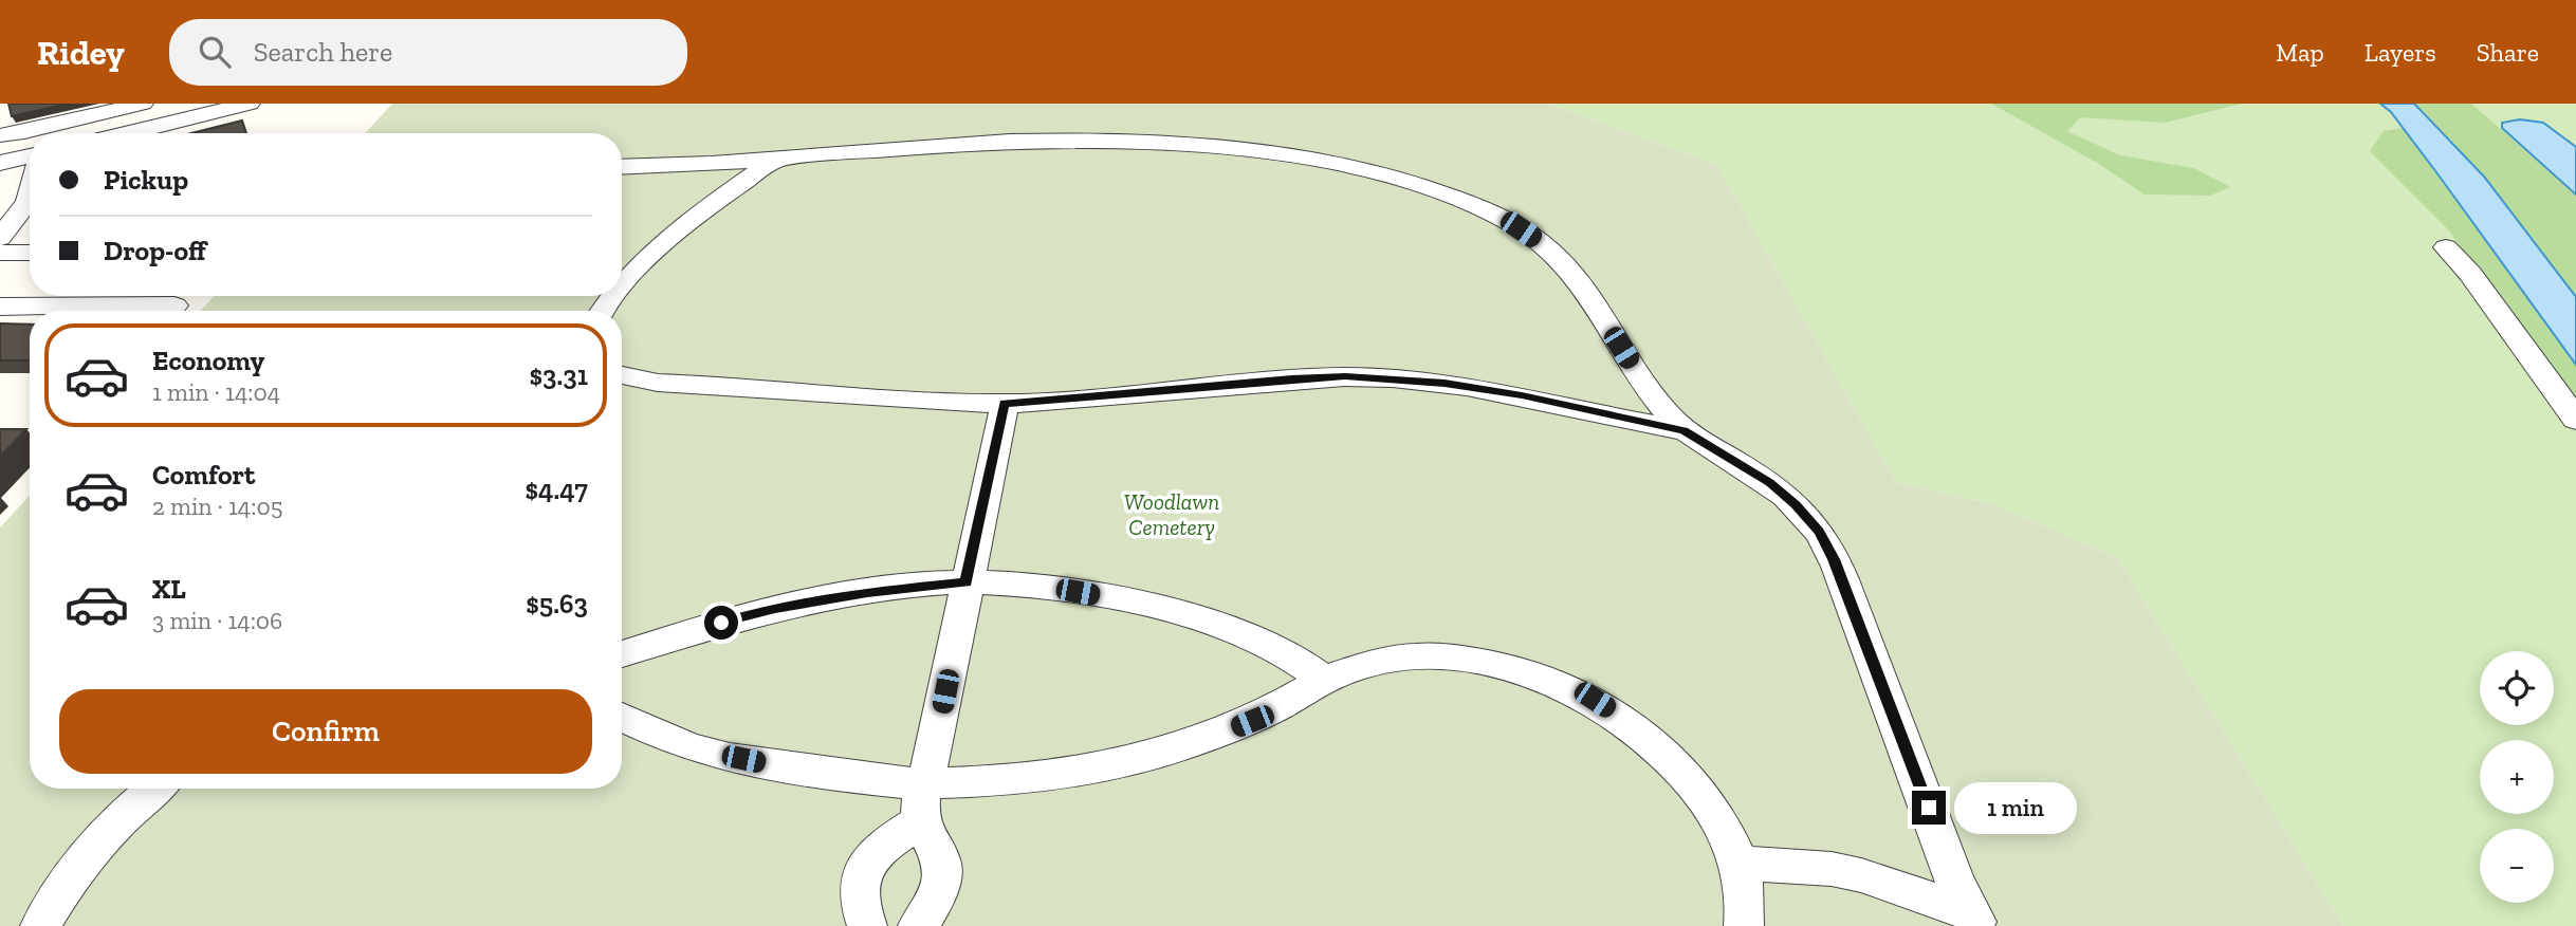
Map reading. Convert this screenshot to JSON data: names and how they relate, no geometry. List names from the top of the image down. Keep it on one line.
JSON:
{"parks":["Woodlawn Cemetery"],"page":{"header":"Ridey","search":"Search here","nav":["Map","Layers","Share"],"banner":["Pickup","Drop-off"],"list":[{"name":"Economy","note":"1 min · 14:04","value":"$3.31"},{"name":"Comfort","note":"2 min · 14:05","value":"$4.47"},{"name":"XL","note":"3 min · 14:06","value":"$5.63"}],"map_buttons":["+","−"],"buttons":"Confirm","bubble":"1 min"}}
